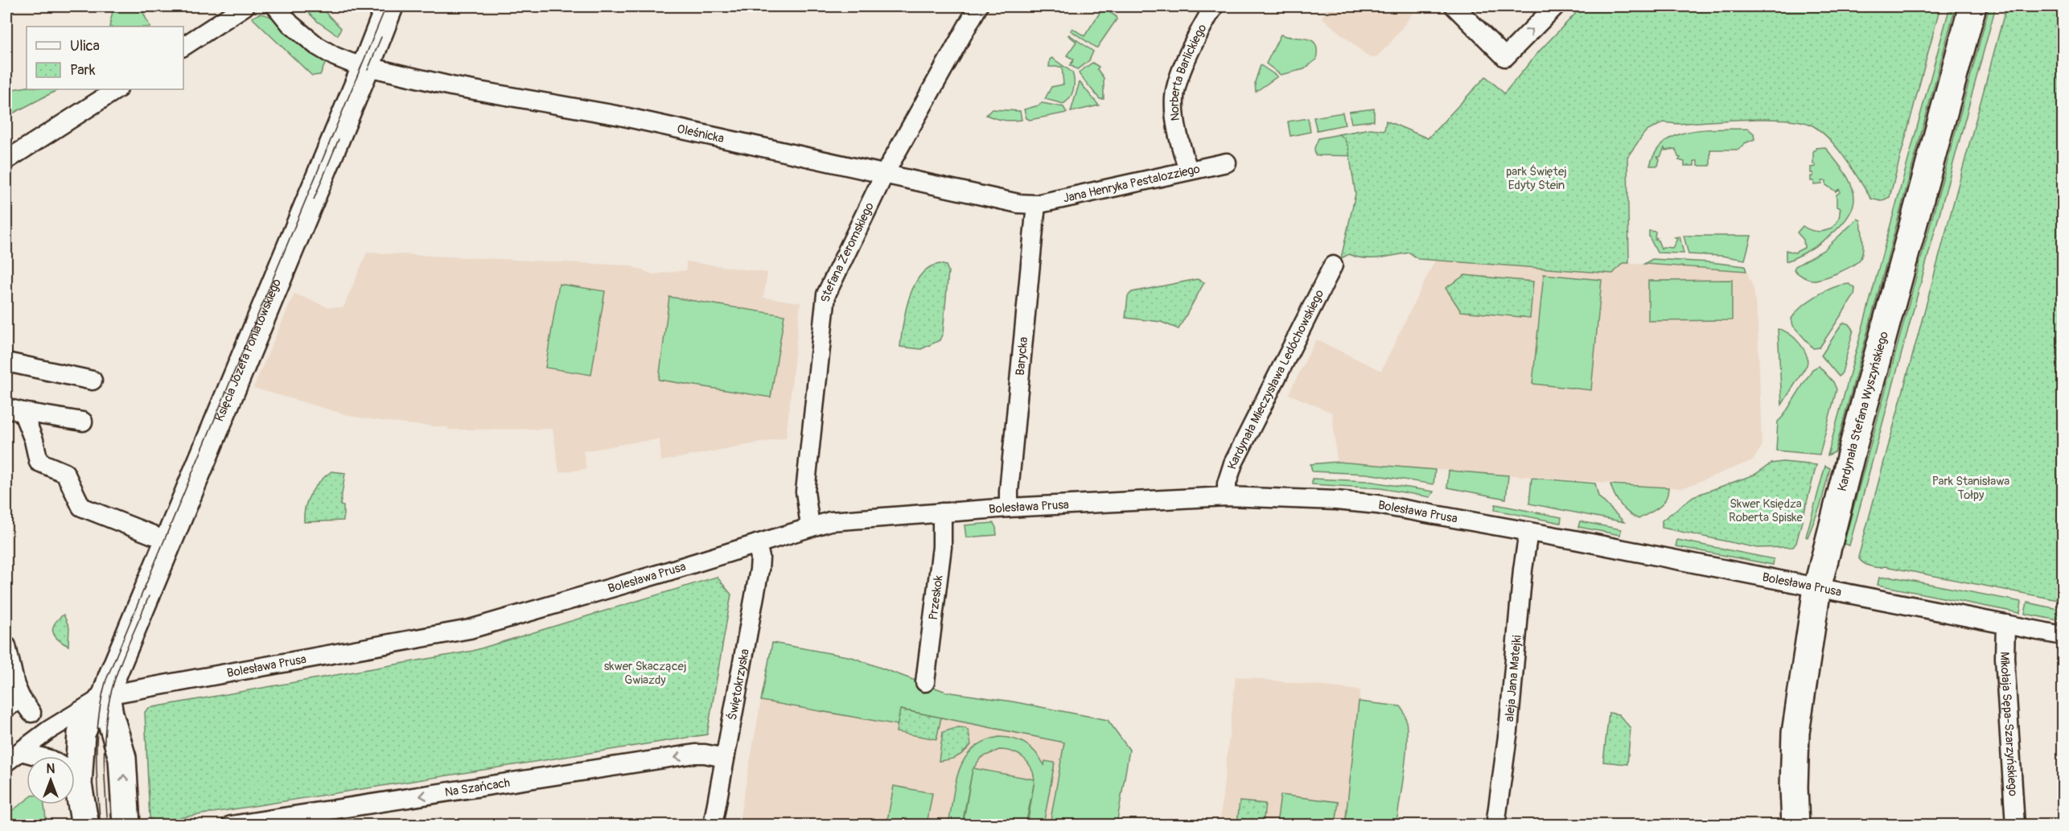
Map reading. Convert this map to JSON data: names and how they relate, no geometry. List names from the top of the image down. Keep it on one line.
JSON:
{"streets":{"street":["Norberta Barlickiego","Oleśnicka","Jana Henryka Pestalozziego","Stefana Żeromskiego","Księcia Józefa Poniatowskiego","Barycka","Kardynała Mieczysława Ledóchowskiego","Kardynała Stefana Wyszyńskiego","Bolesława Prusa","Przeskok","aleja Jana Matejki","Świętokrzyska","Mikołaja Sępa-Szarzyńskiego","Na Szańcach"]},"crossings":[["Norberta Barlickiego","Jana Henryka Pestalozziego"],["Oleśnicka","Jana Henryka Pestalozziego"],["Oleśnicka","Stefana Żeromskiego"],["Oleśnicka","Księcia Józefa Poniatowskiego"],["Oleśnicka","Barycka"],["Jana Henryka Pestalozziego","Barycka"],["Stefana Żeromskiego","Bolesława Prusa"],["Księcia Józefa Poniatowskiego","Bolesława Prusa"],["Barycka","Bolesława Prusa"],["Kardynała Mieczysława Ledóchowskiego","Bolesława Prusa"],["Kardynała Stefana Wyszyńskiego","Bolesława Prusa"],["Bolesława Prusa","Przeskok"],["Bolesława Prusa","aleja Jana Matejki"],["Bolesława Prusa","Świętokrzyska"],["Bolesława Prusa","Mikołaja Sępa-Szarzyńskiego"],["Świętokrzyska","Na Szańcach"]],"one_way":["Na Szańcach"],"parks":["park Świętej Edyty Stein","Park Stanisława Tołpy","Skwer Księdza Roberta Spiske","skwer Skaczącej Gwiazdy"],"legend":["Ulica","Park"],"north":"top"}
